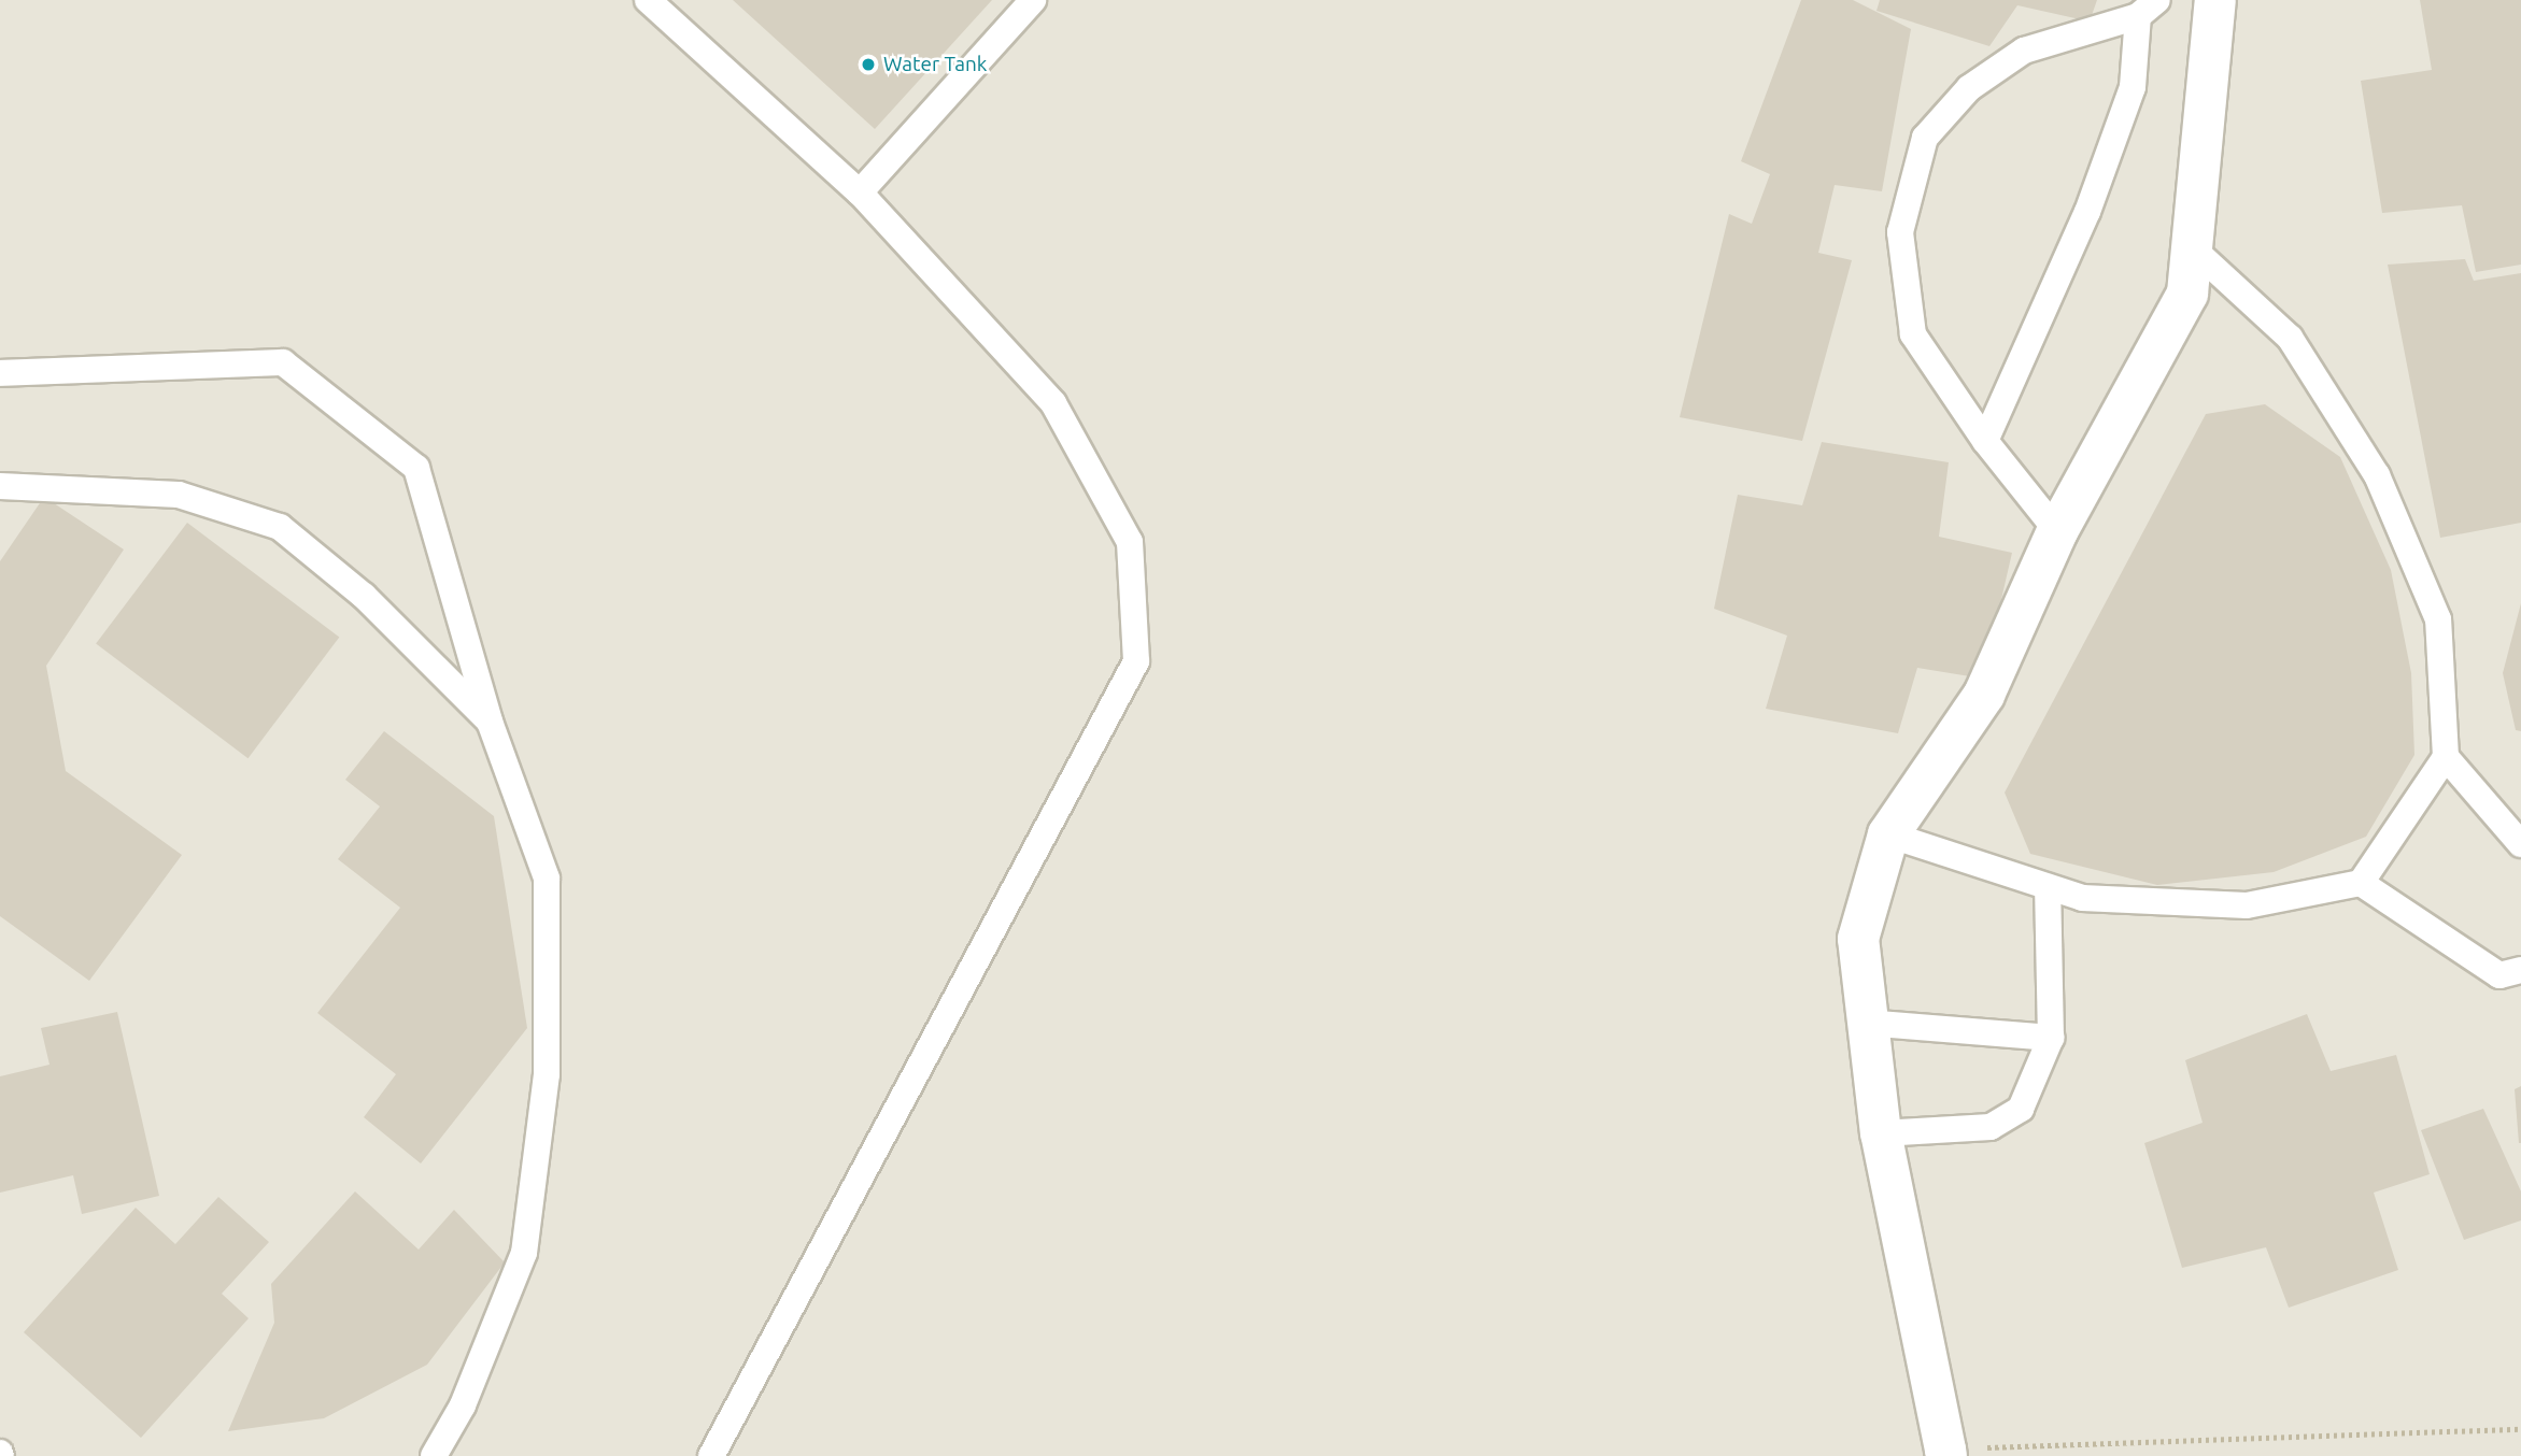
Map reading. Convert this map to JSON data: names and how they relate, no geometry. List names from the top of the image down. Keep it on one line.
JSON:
{"places":["Water Tank"]}
